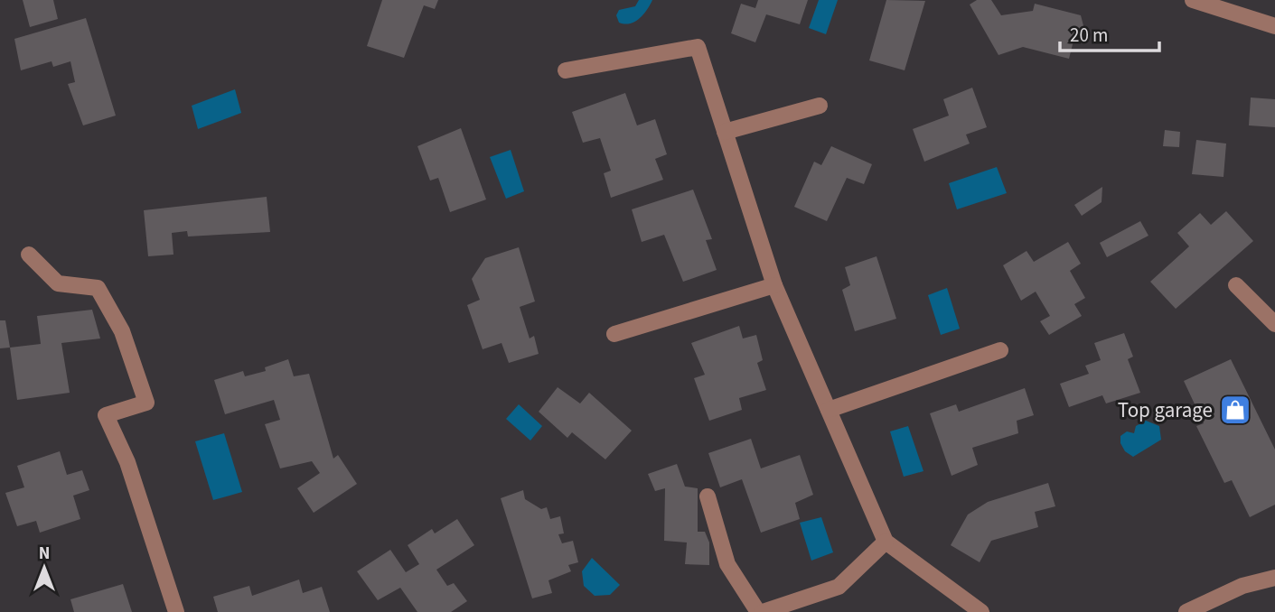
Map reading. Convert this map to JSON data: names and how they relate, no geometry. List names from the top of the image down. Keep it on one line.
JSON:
{"places":{"shop":["Top garage"]},"scale_bar":"20 m","north":"top"}
